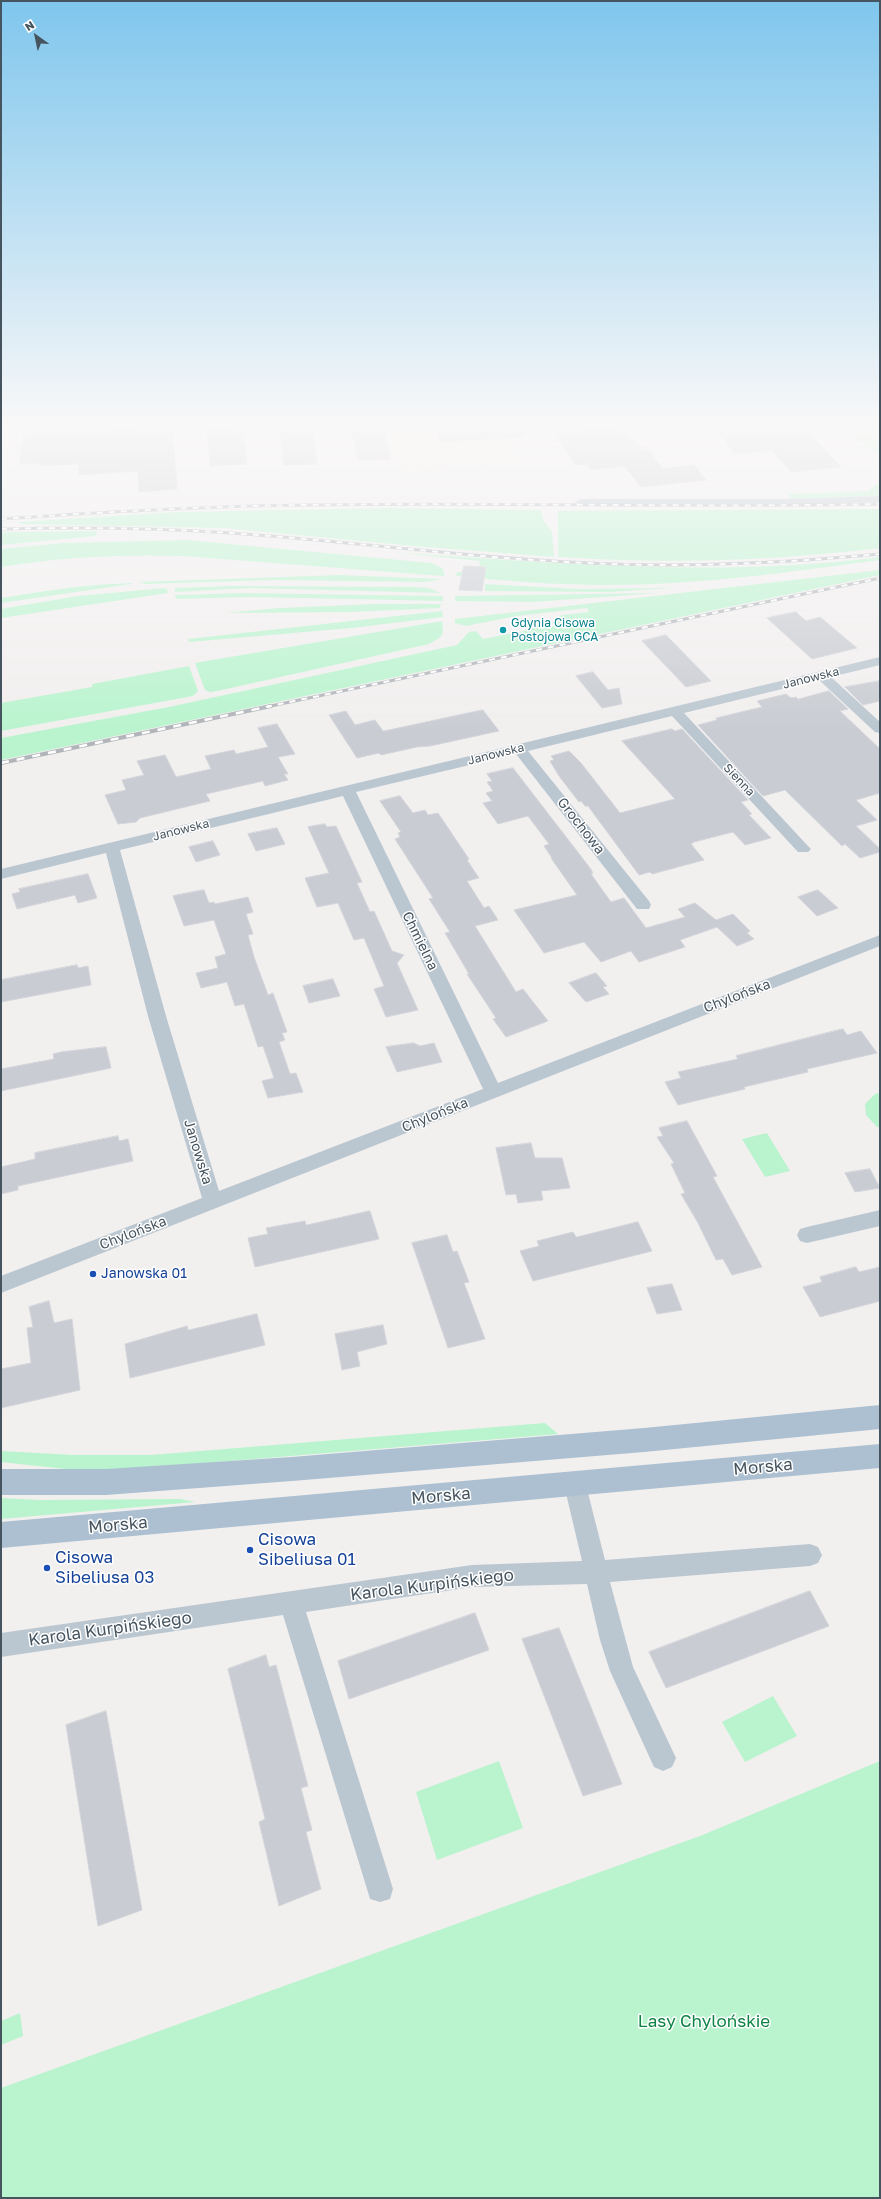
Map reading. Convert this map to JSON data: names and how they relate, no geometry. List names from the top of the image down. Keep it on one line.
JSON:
{"streets":{"main road":["Morska"],"street":["Janowska","Sienna","Grochowa","Chmielna","Chylońska","Karola Kurpińskiego"]},"crossings":[["Janowska","Sienna"],["Janowska","Grochowa"],["Janowska","Chmielna"],["Janowska","Chylońska"],["Chmielna","Chylońska"]],"parks":["Lasy Chylońskie"],"places":["Gdynia Cisowa Postojowa GCA","Janowska 01","Cisowa Sibeliusa 01","Cisowa Sibeliusa 03"],"north":"top left"}
